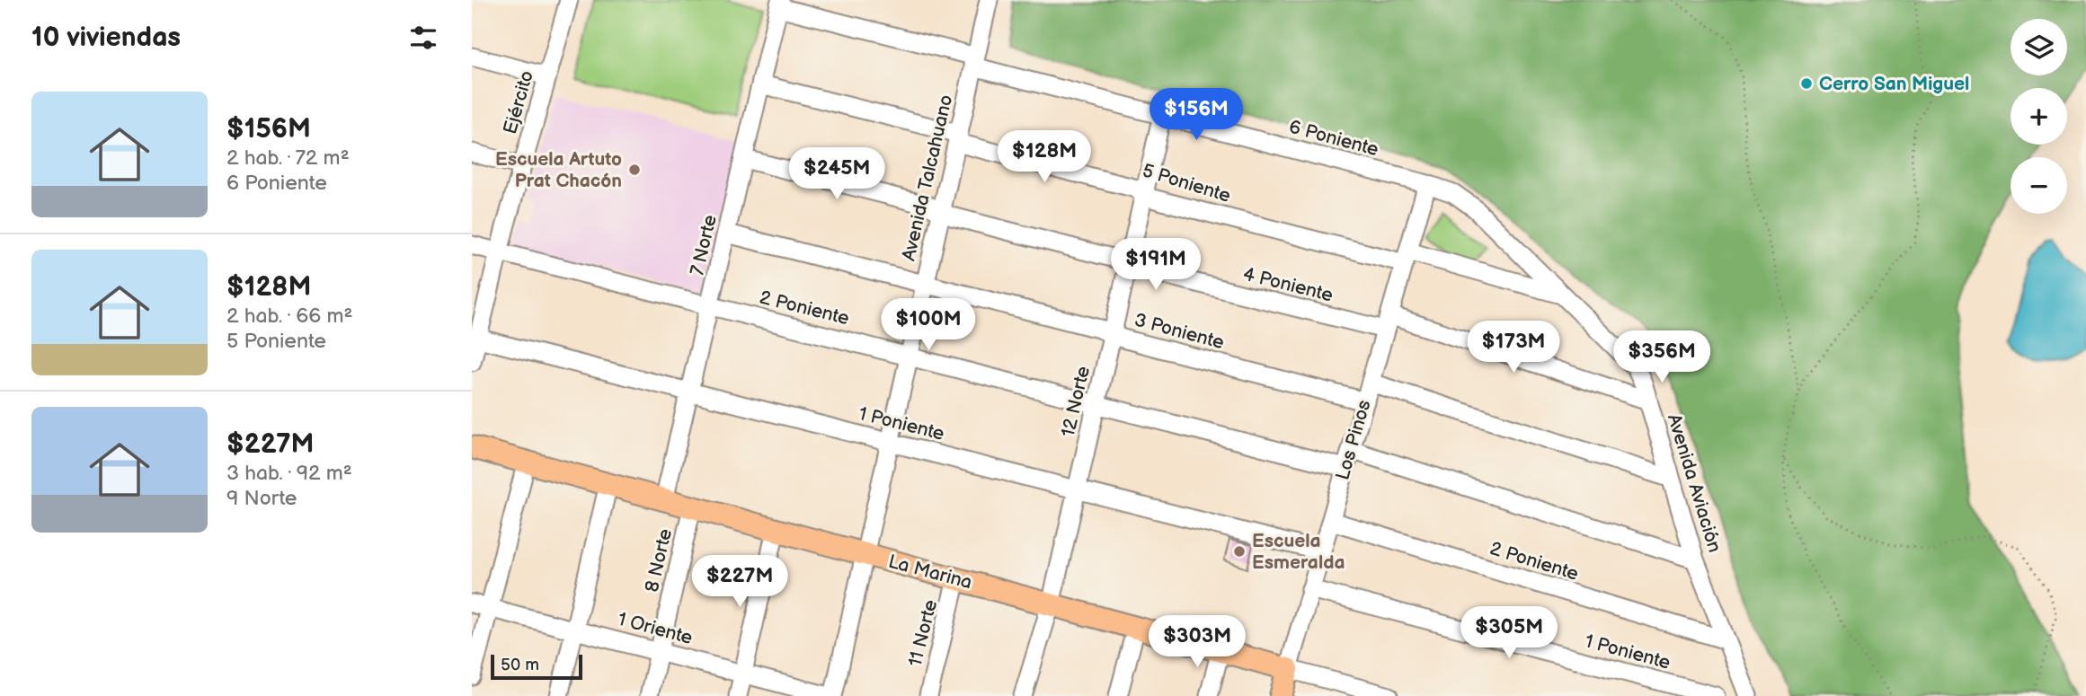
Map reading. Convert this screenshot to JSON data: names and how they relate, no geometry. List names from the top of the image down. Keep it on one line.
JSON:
{"streets":{"main road":["Los Pinos","La Marina"],"street":["Ejército","6 Poniente","Avenida Talcahuano","5 Poniente","7 Norte","4 Poniente","2 Poniente","3 Poniente","12 Norte","1 Poniente","Avenida Aviación","8 Norte","1 Oriente","11 Norte"]},"crossings":[["Ejército","2 Poniente"],["Ejército","1 Poniente"],["6 Poniente","Avenida Talcahuano"],["6 Poniente","7 Norte"],["6 Poniente","12 Norte"],["6 Poniente","Los Pinos"],["6 Poniente","Avenida Aviación"],["Avenida Talcahuano","5 Poniente"],["Avenida Talcahuano","4 Poniente"],["Avenida Talcahuano","2 Poniente"],["Avenida Talcahuano","3 Poniente"],["Avenida Talcahuano","1 Poniente"],["Avenida Talcahuano","La Marina"],["Avenida Talcahuano","1 Oriente"],["5 Poniente","7 Norte"],["5 Poniente","12 Norte"],["5 Poniente","Los Pinos"],["7 Norte","4 Poniente"],["7 Norte","2 Poniente"],["7 Norte","3 Poniente"],["7 Norte","1 Poniente"],["7 Norte","La Marina"],["4 Poniente","12 Norte"],["4 Poniente","Los Pinos"],["2 Poniente","12 Norte"],["2 Poniente","Los Pinos"],["2 Poniente","Avenida Aviación"],["3 Poniente","12 Norte"],["3 Poniente","Los Pinos"],["12 Norte","1 Poniente"],["12 Norte","La Marina"],["1 Poniente","Los Pinos"],["Los Pinos","Avenida Aviación"],["Los Pinos","La Marina"],["8 Norte","La Marina"],["8 Norte","1 Oriente"],["La Marina","11 Norte"]],"places":["Cerro San Miguel","Escuela Artuto Prat Chacón","Escuela Esmeralda"],"scale_bar":"50 m","page":{"heading":"10 viviendas","map_buttons":["+","−"],"list":[{"name":"$156M","note":"2 hab. · 72 m² · 6 Poniente"},{"name":"$128M","note":"2 hab. · 66 m² · 5 Poniente"},{"name":"$227M","note":"3 hab. · 92 m² · 9 Norte"}],"price":["$156M","$128M","$245M","$191M","$100M","$173M","$356M","$227M","$305M","$303M"],"scale":"50 m"}}
